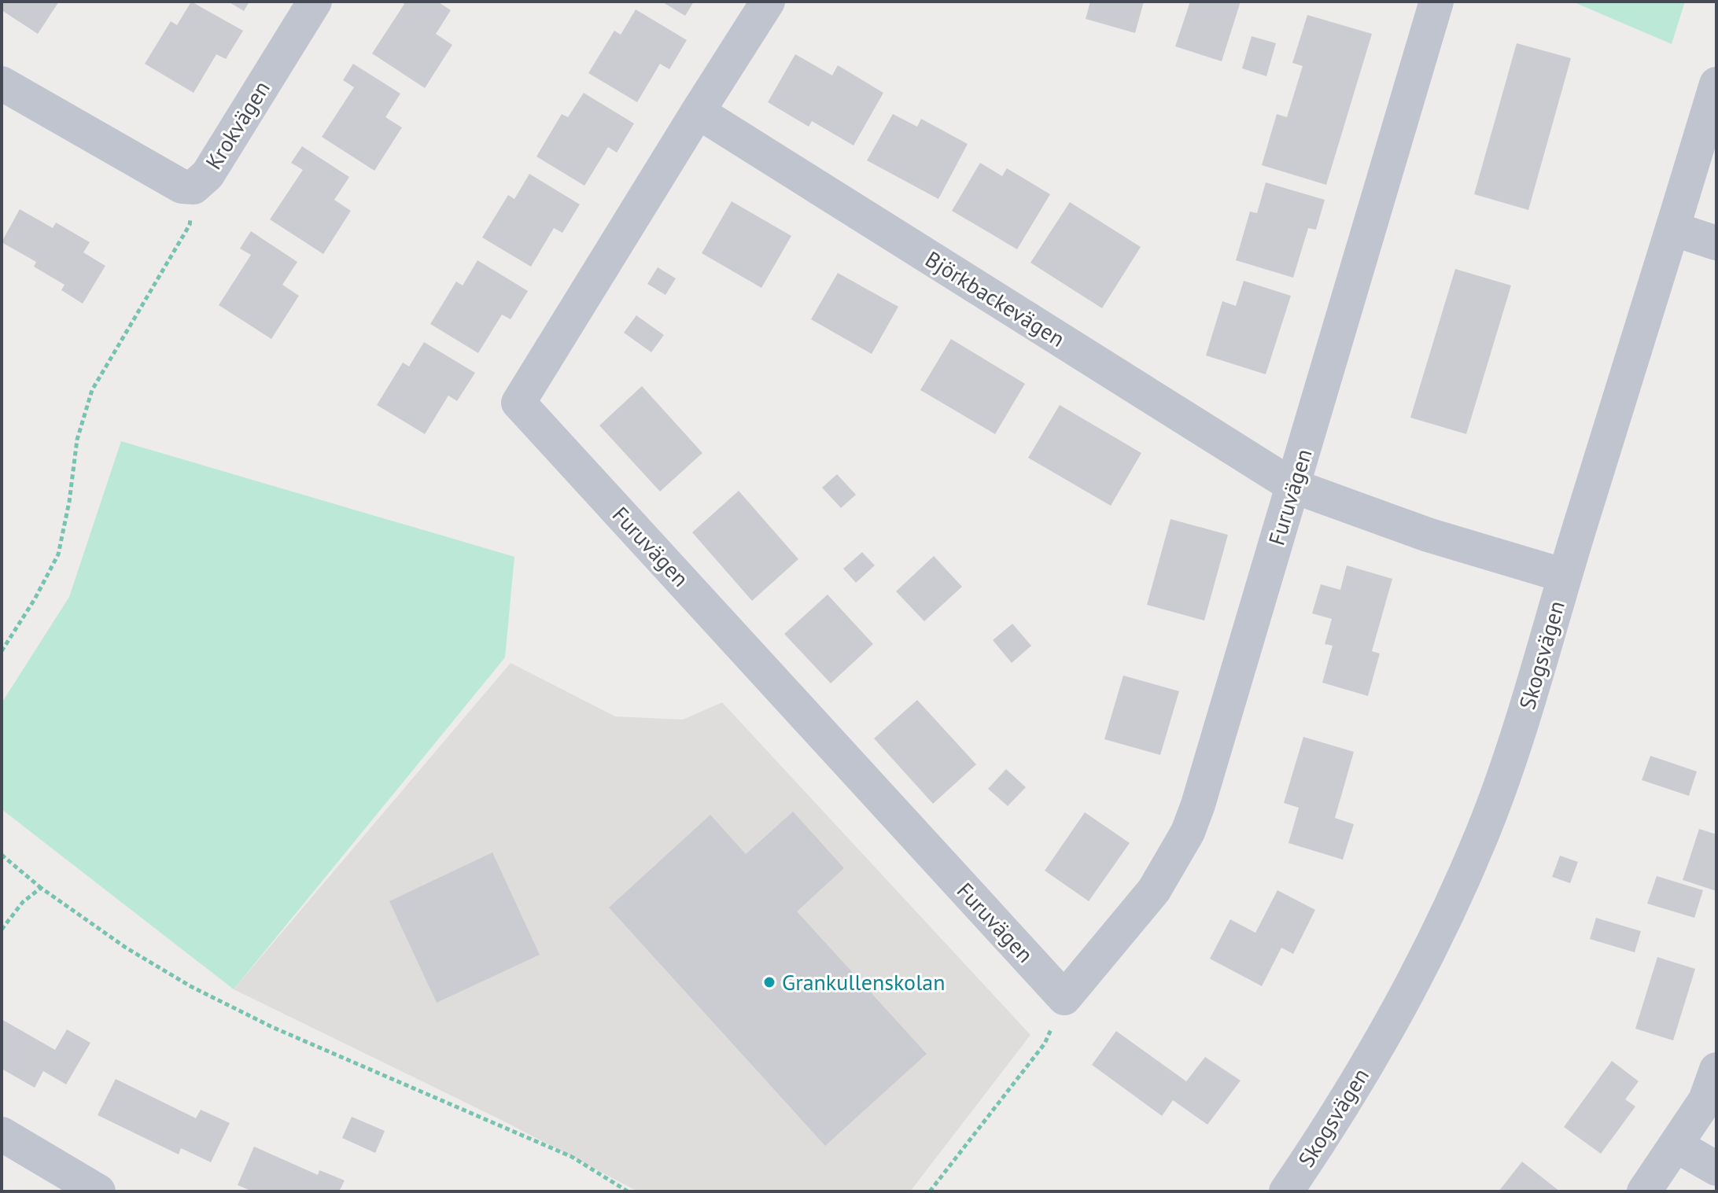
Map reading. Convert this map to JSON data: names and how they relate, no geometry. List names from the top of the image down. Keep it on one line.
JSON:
{"streets":{"street":["Krokvägen","Björkbackevägen","Furuvägen","Skogsvägen"]},"crossings":[["Björkbackevägen","Furuvägen"],["Björkbackevägen","Skogsvägen"]],"places":["Grankullenskolan"]}
